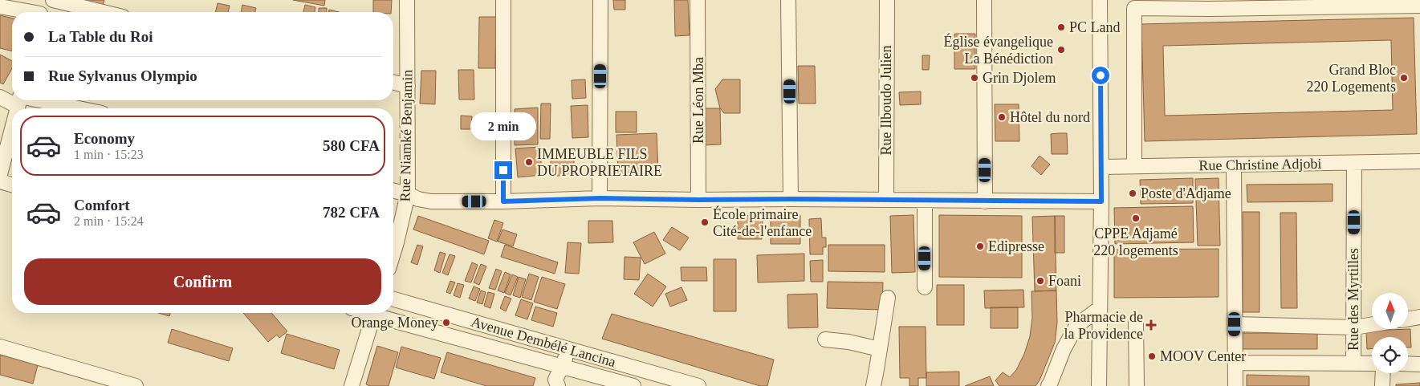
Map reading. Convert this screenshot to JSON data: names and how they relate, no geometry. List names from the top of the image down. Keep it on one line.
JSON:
{"streets":{"street":["Rue Léon Mba","Rue Ilboudo Julien","Rue Niamké Benjamin","Rue Christine Adjobi","Rue des Myrtilles","Avenue Dembélé Lancina"]},"crossings":[["Rue Christine Adjobi","Rue des Myrtilles"]],"places":{"other":["PC Land","Église évangelique La Bénédiction","Grin Djolem","Grand Bloc 220 Logements","Hôtel du nord","IMMEUBLE FILS DU PROPRIETAIRE","Poste d'Adjame","CPPE Adjamé 220 logements","École primaire Cité-de-l'enfance","Edipresse","Foani","Orange Money","MOOV Center"],"health":["Pharmacie de la Providence"]},"north":"top","page":{"banner":["La Table du Roi","Rue Sylvanus Olympio"],"bubble":"2 min","list":[{"name":"Economy","note":"1 min · 15:23","value":"580 CFA"},{"name":"Comfort","note":"2 min · 15:24","value":"782 CFA"}],"buttons":"Confirm"}}
